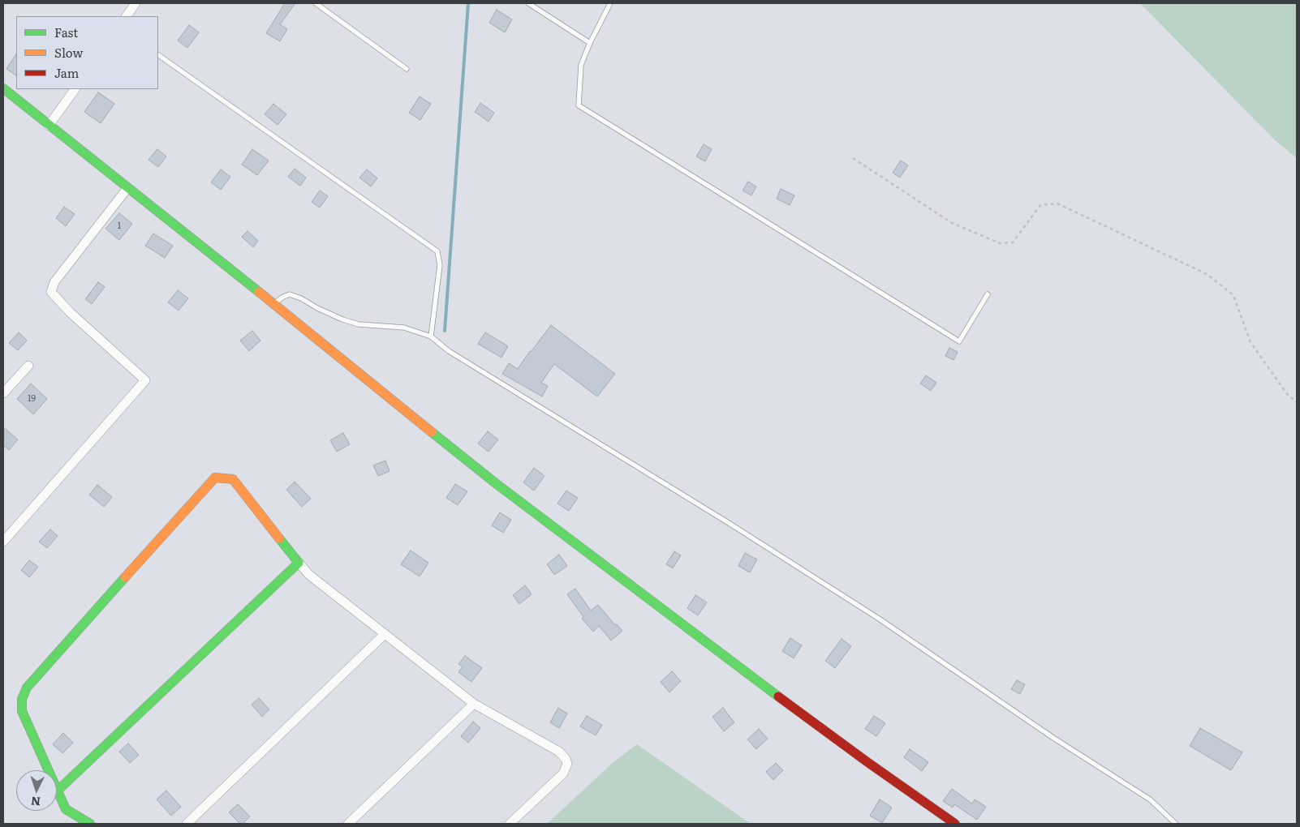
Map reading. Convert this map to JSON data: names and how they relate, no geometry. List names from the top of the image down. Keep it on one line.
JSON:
{"house_numbers":["1","19"],"legend":["Fast","Slow","Jam"],"north":"bottom"}
